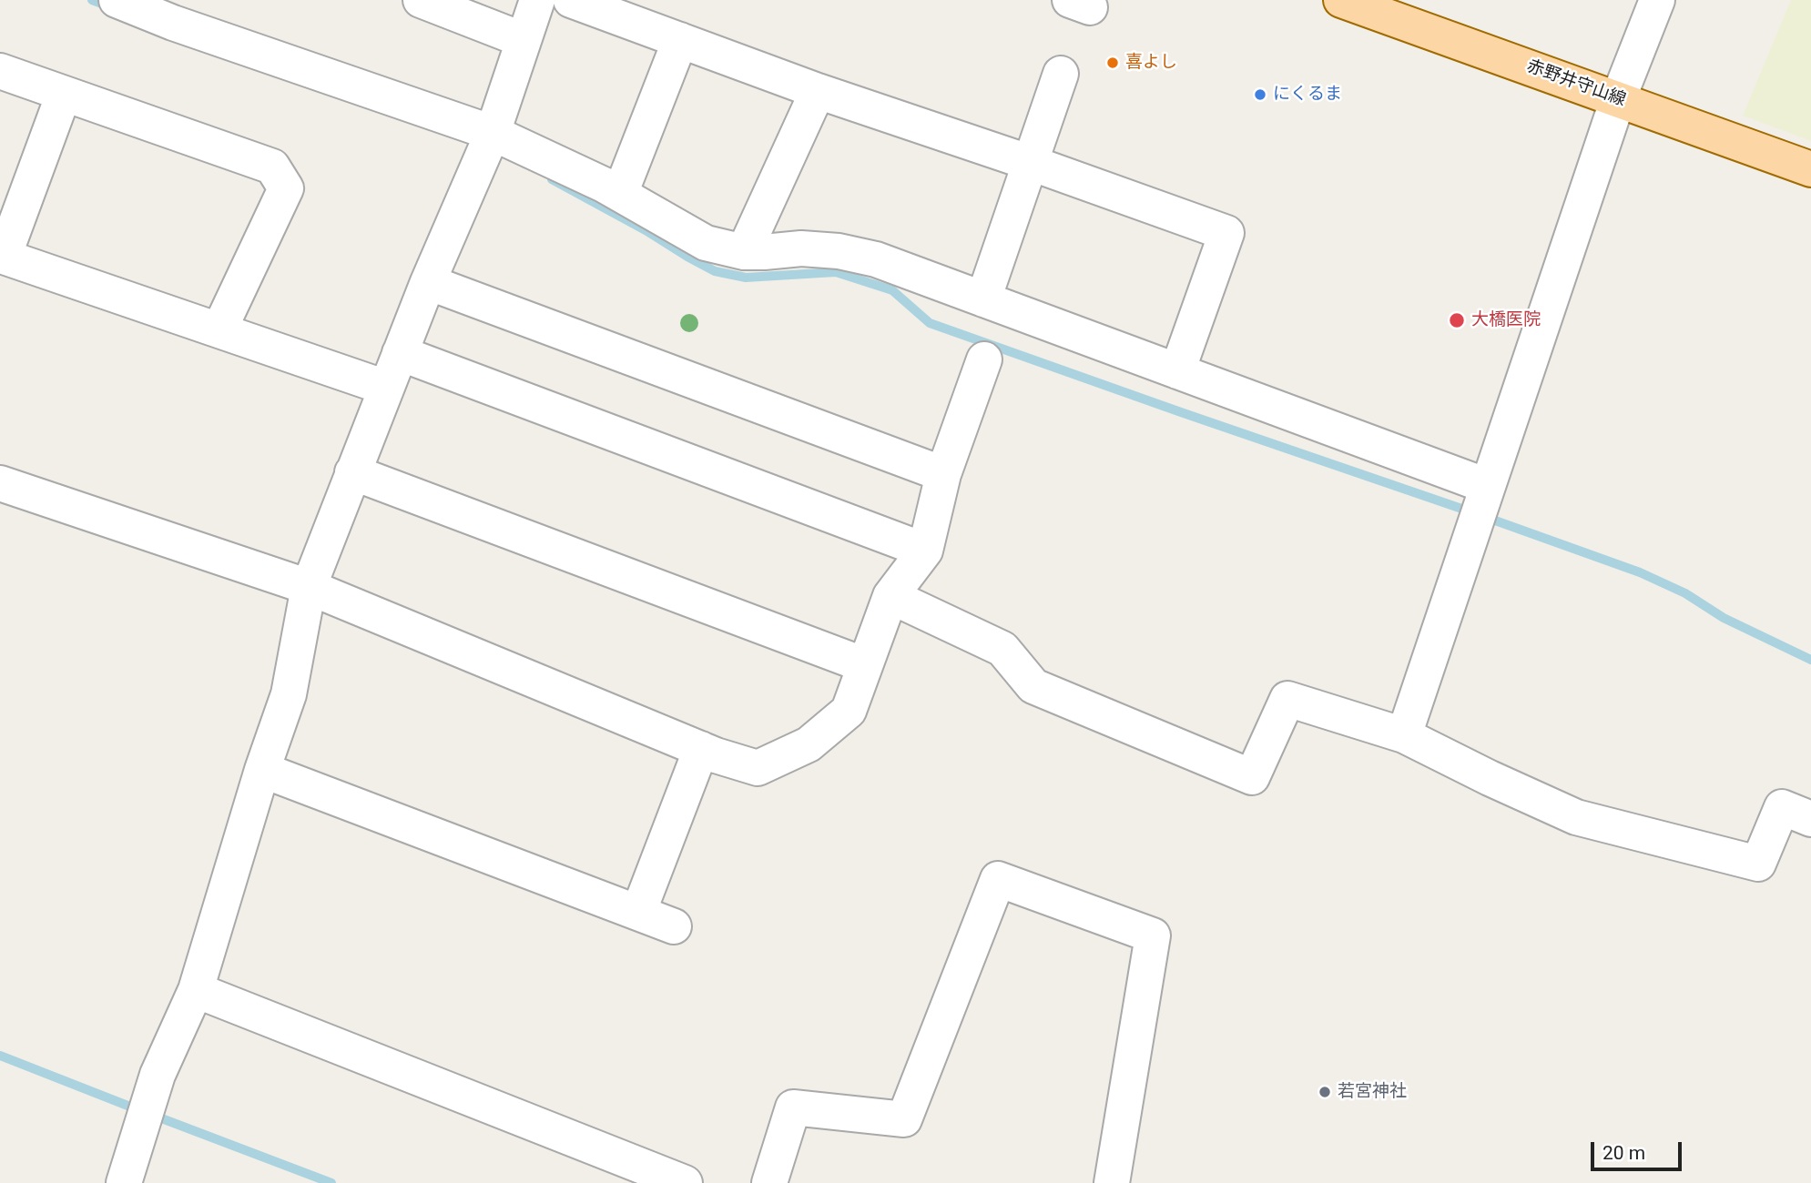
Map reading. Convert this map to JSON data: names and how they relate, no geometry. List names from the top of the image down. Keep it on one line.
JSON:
{"streets":{"main road":["赤野井守山線"]},"places":["喜よし","にくるま","大橋医院","若宮神社"],"scale_bar":"20 m"}
